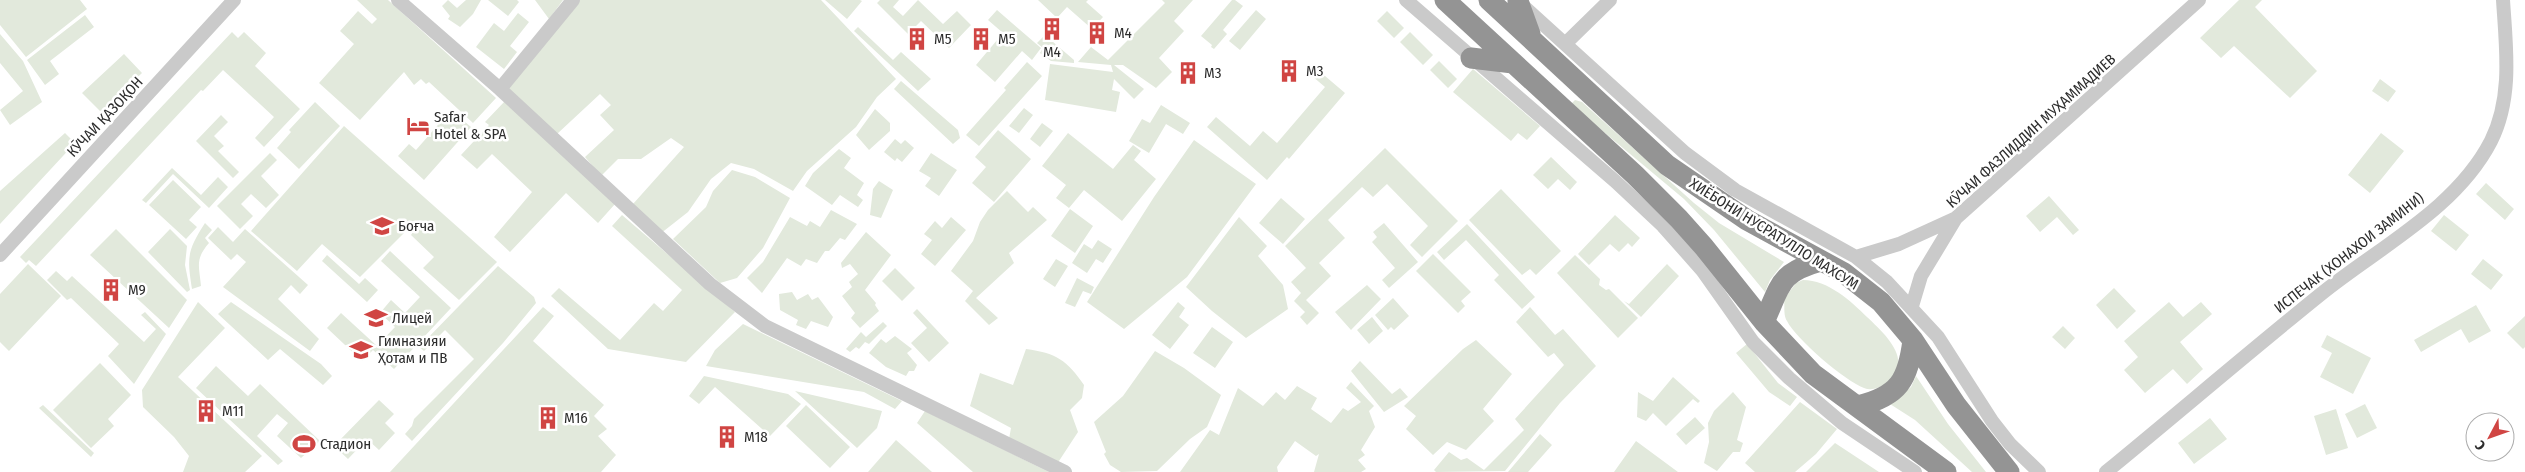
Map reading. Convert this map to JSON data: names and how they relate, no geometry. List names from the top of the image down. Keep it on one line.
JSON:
{"streets":{"highway":["ХИЁБОНИ НУСРАТУЛЛО МАХСУМ"],"street":["КӮЧАИ ҚАЗОҚОН","КӮЧАИ ФАЗЛИДДИН МУҲАММАДИЕВ","ИСПЕЧАК (ХОНАХОИ ЗАМИНИ)"]},"places":{"building":["M4","М4","М5","M5","M3","М3","М9","М11","М16","М18"],"hotel":["Safar Hotel & SPA"],"school or university":["Боғча","Лицей","Гимназияи Ҳотам и ПВ"],"sports":["Стадион"]},"north":"bottom left"}
